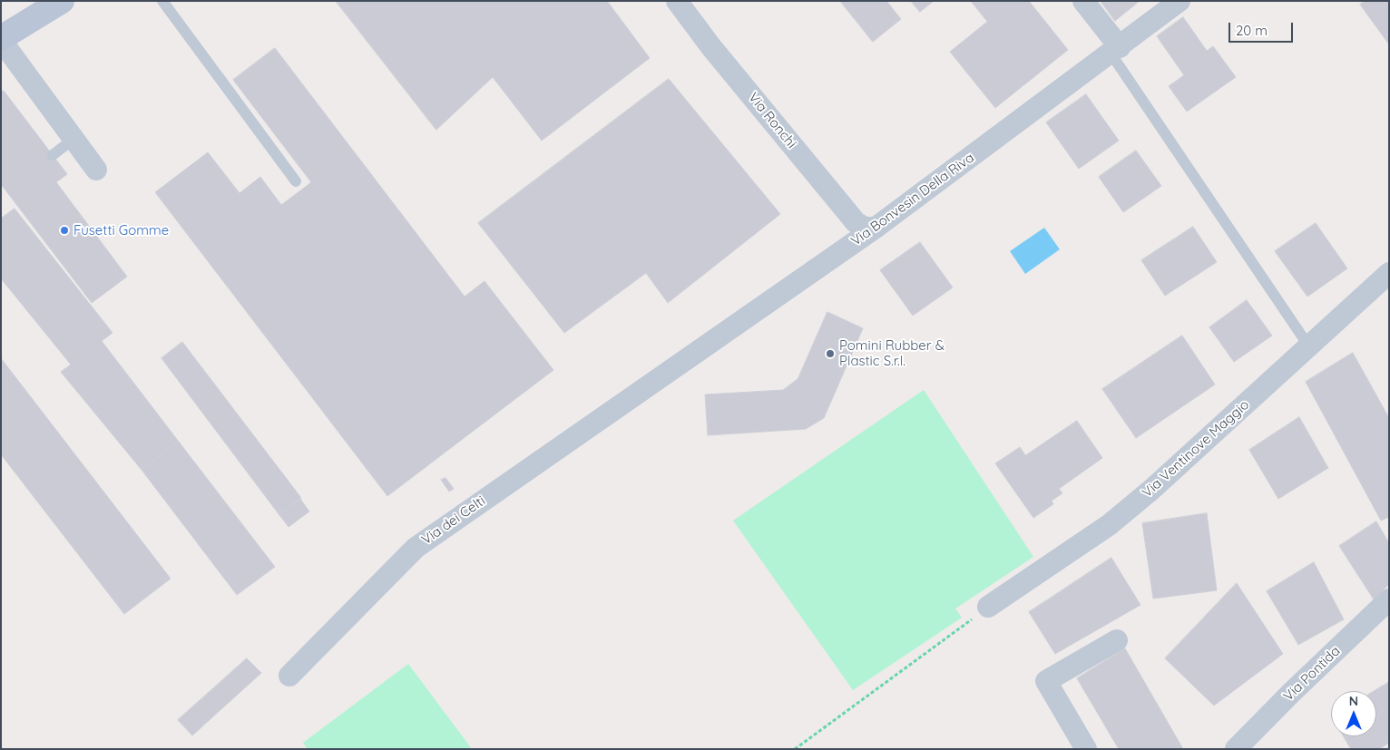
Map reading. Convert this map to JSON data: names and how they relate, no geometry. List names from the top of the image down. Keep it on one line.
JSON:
{"streets":{"street":["Via Ronchi","Via Bonvesin Della Riva","Via Ventinove Maggio","Via dei Celti","Via Pontida"]},"crossings":[["Via Ronchi","Via Bonvesin Della Riva"],["Via Bonvesin Della Riva","Via dei Celti"]],"places":["Fusetti Gomme","Pomini Rubber & Plastic S.r.l."],"scale_bar":"20 m","north":"top"}
